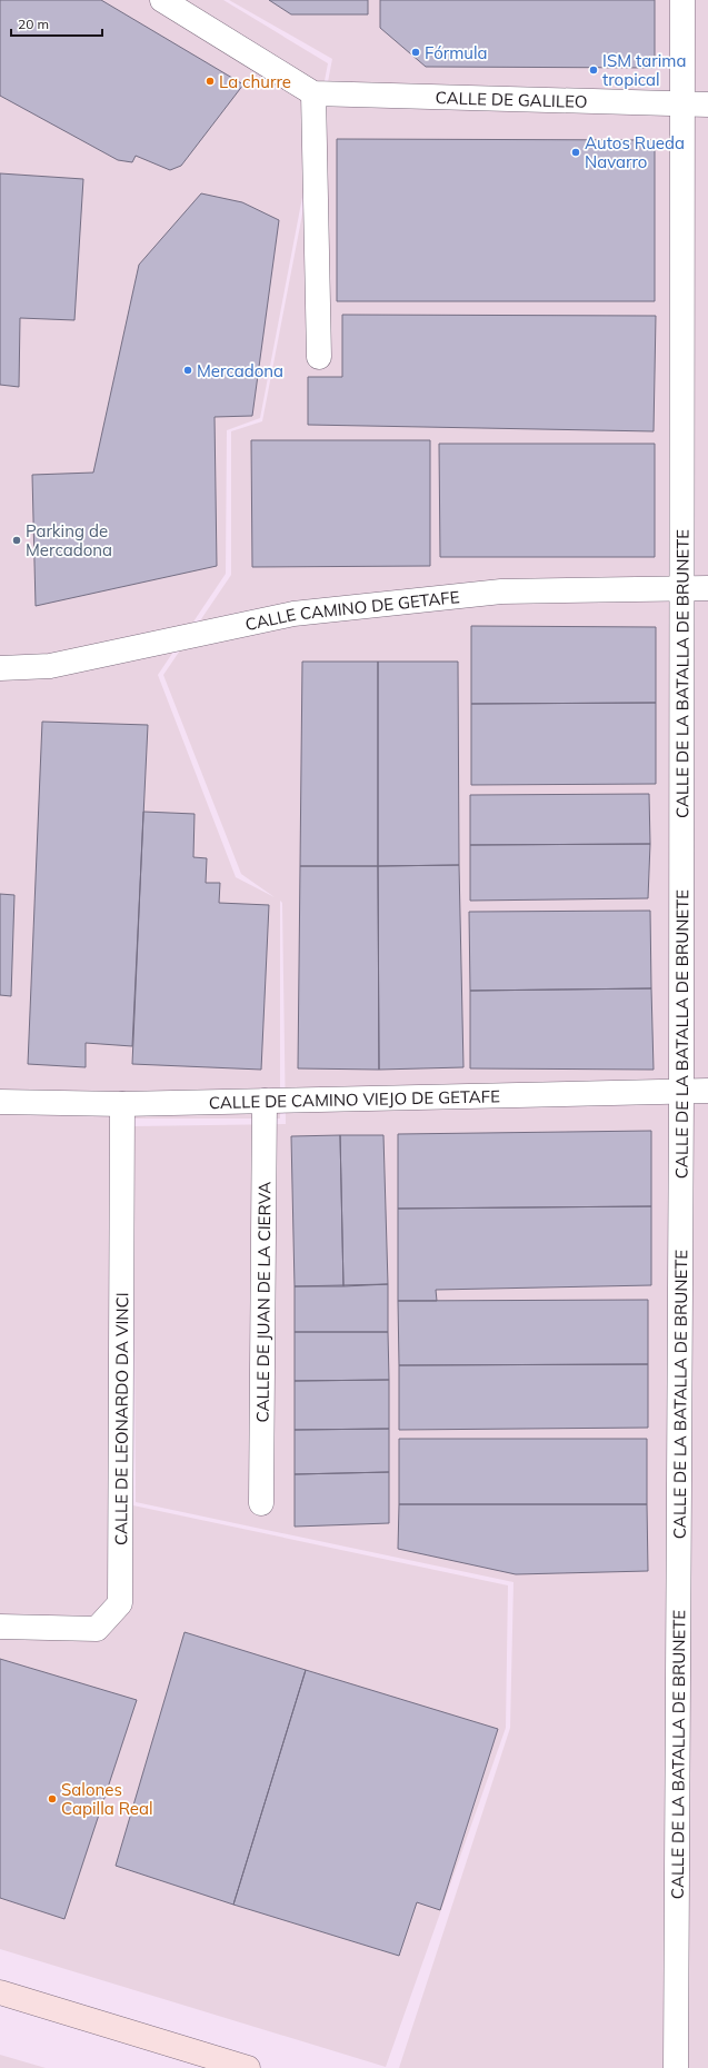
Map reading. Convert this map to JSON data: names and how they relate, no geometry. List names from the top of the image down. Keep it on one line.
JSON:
{"streets":{"street":["CALLE DE GALILEO","CALLE CAMINO DE GETAFE","CALLE DE LA BATALLA DE BRUNETE","CALLE DE CAMINO VIEJO DE GETAFE","CALLE DE JUAN DE LA CIERVA","CALLE DE LEONARDO DA VINCI"]},"crossings":[["CALLE DE GALILEO","CALLE DE LA BATALLA DE BRUNETE"],["CALLE CAMINO DE GETAFE","CALLE DE LA BATALLA DE BRUNETE"],["CALLE DE LA BATALLA DE BRUNETE","CALLE DE CAMINO VIEJO DE GETAFE"],["CALLE DE CAMINO VIEJO DE GETAFE","CALLE DE JUAN DE LA CIERVA"],["CALLE DE CAMINO VIEJO DE GETAFE","CALLE DE LEONARDO DA VINCI"]],"places":["Fórmula","ISM tarima tropical","La churre","Autos Rueda Navarro","Mercadona","Parking de Mercadona","Salones Capilla Real"],"scale_bar":"20 m"}
